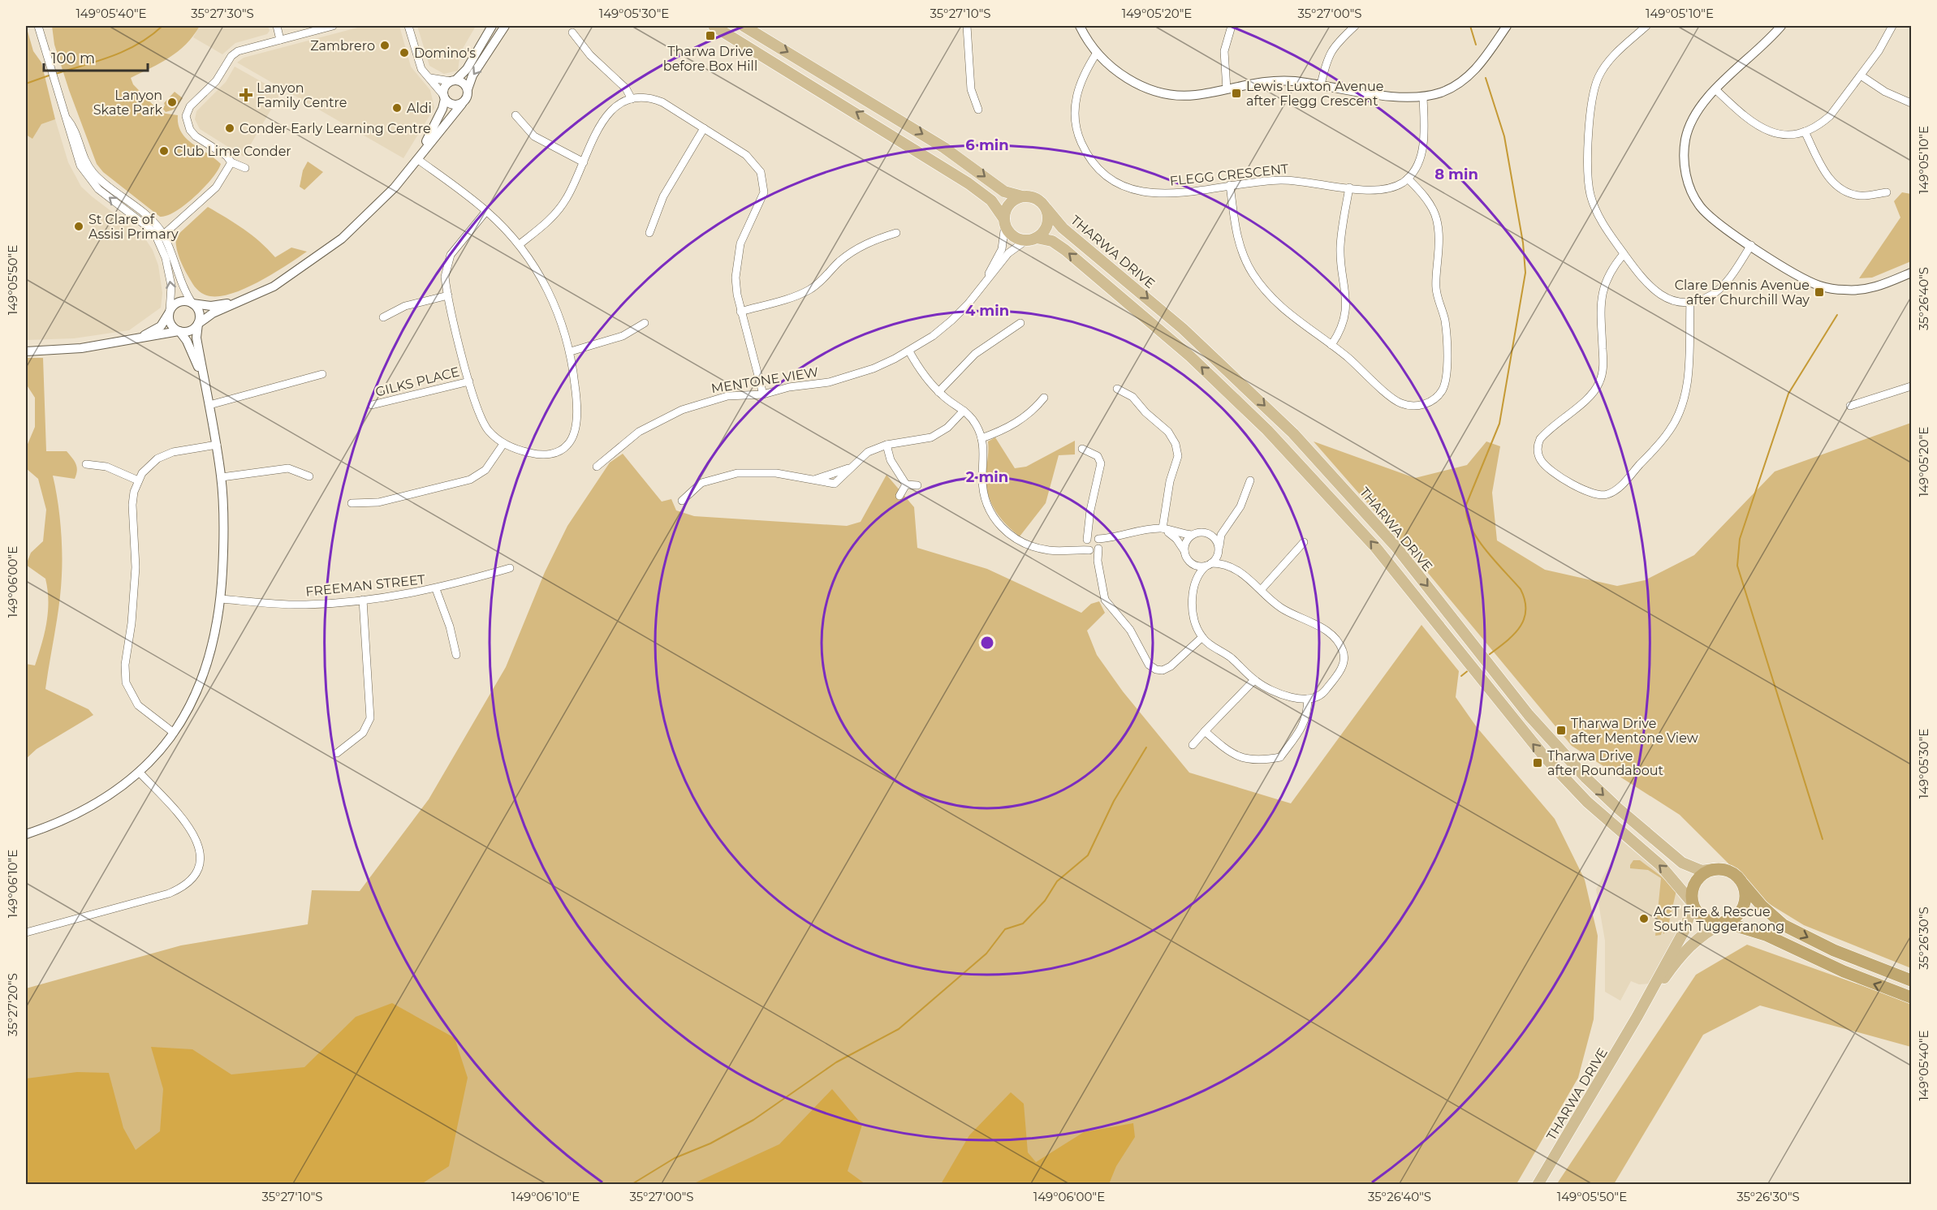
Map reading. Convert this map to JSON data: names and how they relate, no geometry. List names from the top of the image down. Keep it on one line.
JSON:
{"streets":{"main road":["THARWA DRIVE"],"street":["FLEGG CRESCENT","MENTONE VIEW","GILKS PLACE","FREEMAN STREET"]},"crossings":[["THARWA DRIVE","MENTONE VIEW"]],"places":{"transit":["Tharwa Drive before Box Hill","Lewis Luxton Avenue after Flegg Crescent","Clare Dennis Avenue after Churchill Way","Tharwa Drive after Mentone View","Tharwa Drive after Roundabout"],"other":["Zambrero","Domino's","Lanyon Skate Park","Aldi","Conder Early Learning Centre","Club Lime Conder","St Clare of Assisi Primary","ACT Fire & Rescue South Tuggeranong"],"health":["Lanyon Family Centre"]},"scale_bar":"100 m","coordinates":["149°05'40\"E","35°27'30\"S","149°05'30\"E","35°27'10\"S","149°05'20\"E","35°27'00\"S","149°05'10\"E","149°05'50\"E","35°26'40\"S","149°06'00\"E","149°06'10\"E","35°26'30\"S","35°27'20\"S"],"rings":["6 min","8 min","4 min","2 min"]}
